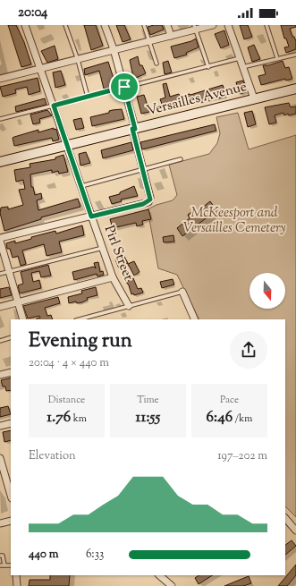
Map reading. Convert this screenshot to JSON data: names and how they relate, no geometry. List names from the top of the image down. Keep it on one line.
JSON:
{"streets":{"street":["Versailles Avenue","Pirl Street"]},"crossings":[["Versailles Avenue","Pirl Street"]],"parks":["McKeesport and Versailles Cemetery"],"north":"bottom","page":{"status":"20:04","heading":["Evening run","20:04 · 4 × 440 m"],"stats":[["Distance","1.76 km"],["Time","11:55"],["Pace","6:46 /km"]],"chart":["Elevation","197–202 m"],"list":[{"name":"440 m","note":"6:33"}]}}
